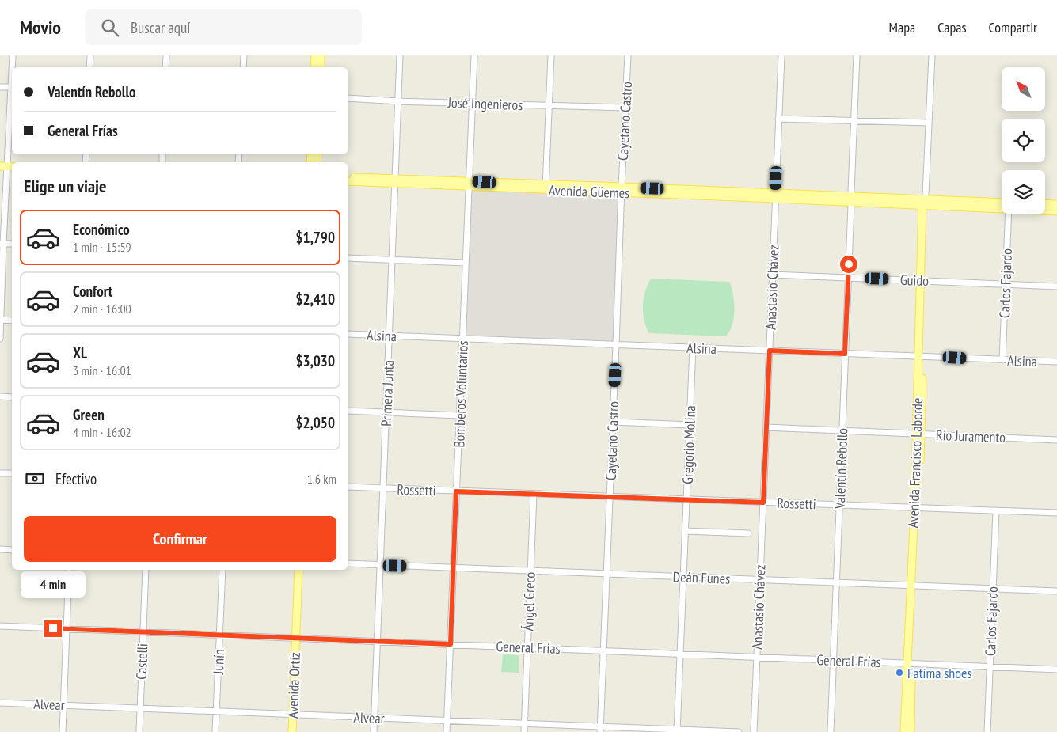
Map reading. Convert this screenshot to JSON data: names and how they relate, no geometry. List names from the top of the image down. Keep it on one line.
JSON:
{"streets":{"main road":["Avenida Güemes","Avenida Francisco Laborde","Avenida Ortíz"],"street":["José Ingenieros","Cayetano Castro","Guido","Carlos Fajardo","Anastasio Chávez","Alsina","Primera Junta","Bomberos Voluntarios","Río Juramento","Gregorio Molina","Valentín Rebollo","Rossetti","Deán Funes","Ángel Greco","General Frías","Castelli","Junín","Alvear"]},"crossings":[["José Ingenieros","Cayetano Castro"],["José Ingenieros","Primera Junta"],["José Ingenieros","Bomberos Voluntarios"],["Cayetano Castro","Avenida Güemes"],["Cayetano Castro","Alsina"],["Cayetano Castro","Rossetti"],["Cayetano Castro","Deán Funes"],["Cayetano Castro","General Frías"],["Cayetano Castro","Alvear"],["Avenida Güemes","Anastasio Chávez"],["Avenida Güemes","Primera Junta"],["Avenida Güemes","Bomberos Voluntarios"],["Avenida Güemes","Avenida Francisco Laborde"],["Guido","Carlos Fajardo"],["Guido","Anastasio Chávez"],["Guido","Avenida Francisco Laborde"],["Guido","Valentín Rebollo"],["Carlos Fajardo","Alsina"],["Carlos Fajardo","Rossetti"],["Carlos Fajardo","Deán Funes"],["Carlos Fajardo","General Frías"],["Anastasio Chávez","Alsina"],["Anastasio Chávez","Río Juramento"],["Anastasio Chávez","Rossetti"],["Anastasio Chávez","Deán Funes"],["Anastasio Chávez","General Frías"],["Alsina","Primera Junta"],["Alsina","Bomberos Voluntarios"],["Alsina","Gregorio Molina"],["Alsina","Avenida Francisco Laborde"],["Alsina","Valentín Rebollo"],["Primera Junta","Rossetti"],["Primera Junta","Deán Funes"],["Primera Junta","General Frías"],["Primera Junta","Alvear"],["Bomberos Voluntarios","Rossetti"],["Bomberos Voluntarios","Deán Funes"],["Bomberos Voluntarios","General Frías"],["Bomberos Voluntarios","Alvear"],["Río Juramento","Avenida Francisco Laborde"],["Río Juramento","Valentín Rebollo"],["Gregorio Molina","Rossetti"],["Gregorio Molina","Deán Funes"],["Gregorio Molina","General Frías"],["Gregorio Molina","Alvear"],["Avenida Francisco Laborde","Rossetti"],["Avenida Francisco Laborde","Deán Funes"],["Avenida Francisco Laborde","General Frías"],["Valentín Rebollo","Rossetti"],["Valentín Rebollo","Deán Funes"],["Valentín Rebollo","General Frías"],["Rossetti","Ángel Greco"],["Deán Funes","Ángel Greco"],["Ángel Greco","General Frías"],["Ángel Greco","Alvear"],["General Frías","Castelli"],["General Frías","Junín"],["General Frías","Avenida Ortíz"],["Castelli","Alvear"],["Junín","Alvear"],["Avenida Ortíz","Alvear"]],"places":["Fatima shoes"],"north":"top left","page":{"header":"Movio","search":"Buscar aquí","nav":["Mapa","Capas","Compartir"],"banner":["Valentín Rebollo","General Frías"],"heading":"Elige un viaje","list":[{"name":"Económico","note":"1 min · 15:59","value":"$1,790"},{"name":"Confort","note":"2 min · 16:00","value":"$2,410"},{"name":"XL","note":"3 min · 16:01","value":"$3,030"},{"name":"Green","note":"4 min · 16:02","value":"$2,050"}],"pay":["Efectivo","1.6 km"],"buttons":"Confirmar","bubble":"4 min"}}
